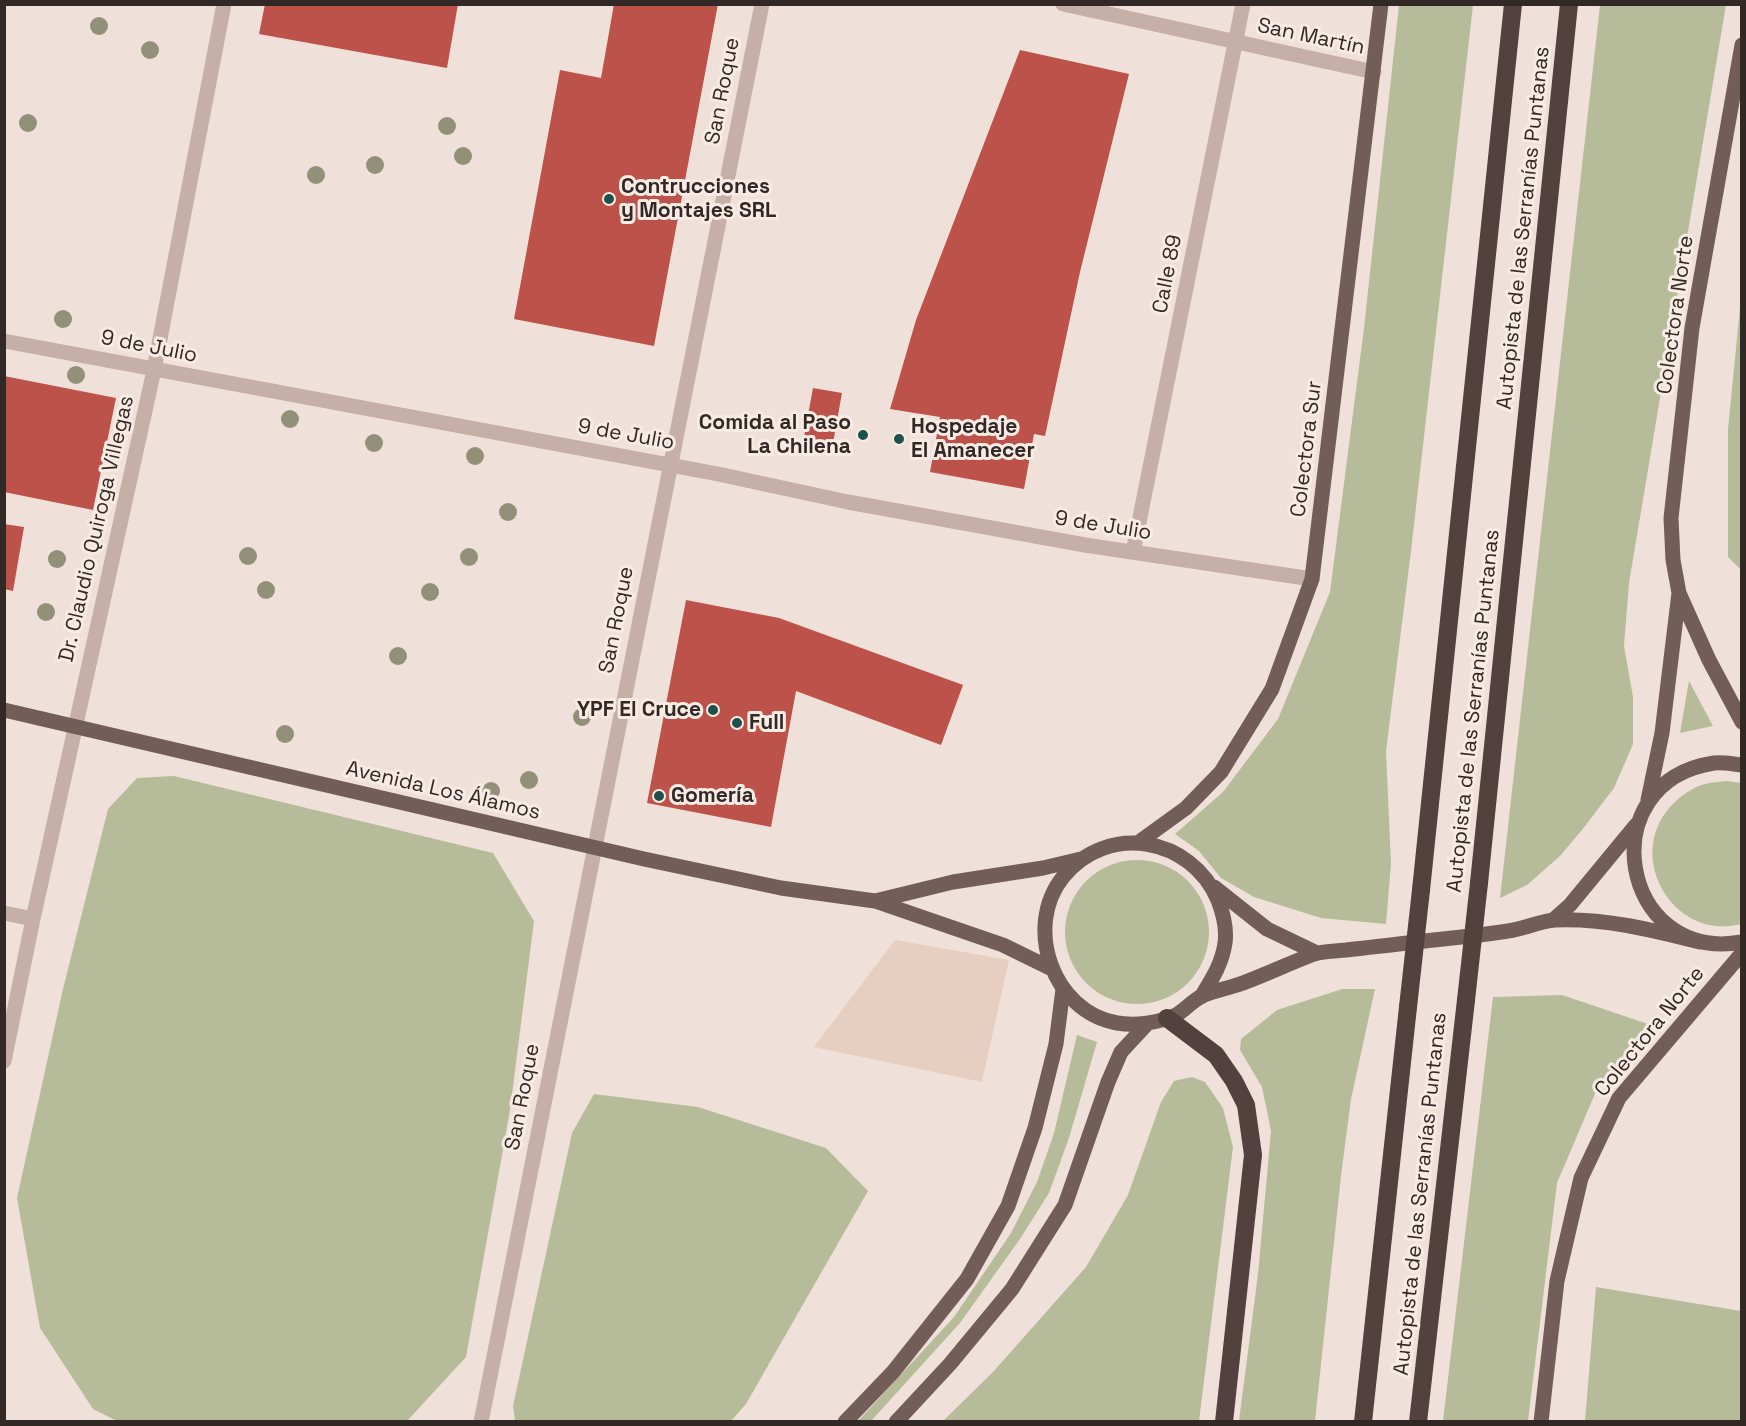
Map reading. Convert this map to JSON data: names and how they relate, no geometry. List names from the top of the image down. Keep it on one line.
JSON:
{"streets":{"highway":["Autopista de las Serranías Puntanas"],"main road":["Colectora Norte","Colectora Sur","Avenida Los Álamos"],"street":["San Martín","San Roque","Calle 89","9 de Julio","Dr. Claudio Quiroga Villegas"]},"crossings":[["San Martín","Calle 89"],["San Martín","Colectora Sur"],["San Roque","9 de Julio"],["San Roque","Avenida Los Álamos"],["Calle 89","9 de Julio"],["9 de Julio","Colectora Sur"],["9 de Julio","Dr. Claudio Quiroga Villegas"],["Colectora Sur","Avenida Los Álamos"],["Dr. Claudio Quiroga Villegas","Avenida Los Álamos"]],"places":["Contrucciones y Montajes SRL","Comida al Paso La Chilena","Hospedaje El Amanecer","YPF El Cruce","Full","Gomería"]}
